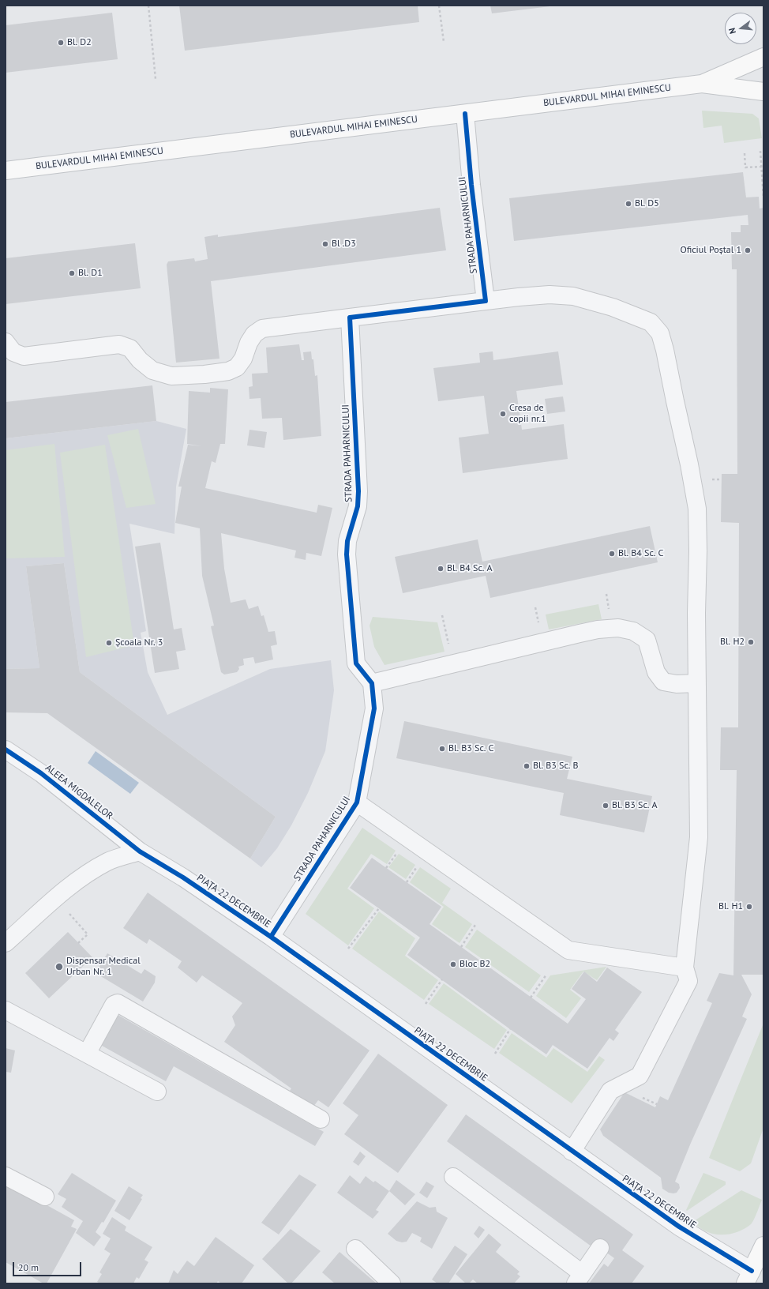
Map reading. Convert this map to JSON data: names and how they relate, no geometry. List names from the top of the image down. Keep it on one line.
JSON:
{"streets":{"main road":["BULEVARDUL MIHAI EMINESCU"],"street":["STRADA PAHARNICULUI","ALEEA MIGDALELOR","PIAȚA 22 DECEMBRIE"]},"crossings":[["BULEVARDUL MIHAI EMINESCU","STRADA PAHARNICULUI"],["STRADA PAHARNICULUI","PIAȚA 22 DECEMBRIE"],["ALEEA MIGDALELOR","PIAȚA 22 DECEMBRIE"]],"places":["Bl. D2","Bl. D5","Bl .D3","Oficiul Poștal 1","Bl. D1","Cresa de copii nr.1","Bl. B4 Sc. C","Bl. B4 Sc. A","Bl. H2","Școala Nr. 3","Bl. B3 Sc. C","Bl. B3 Sc. B","Bl. B3 Sc. A","Bl. H1","Bloc B2","Dispensar Medical Urban Nr. 1"],"scale_bar":"20 m","north":"left"}
